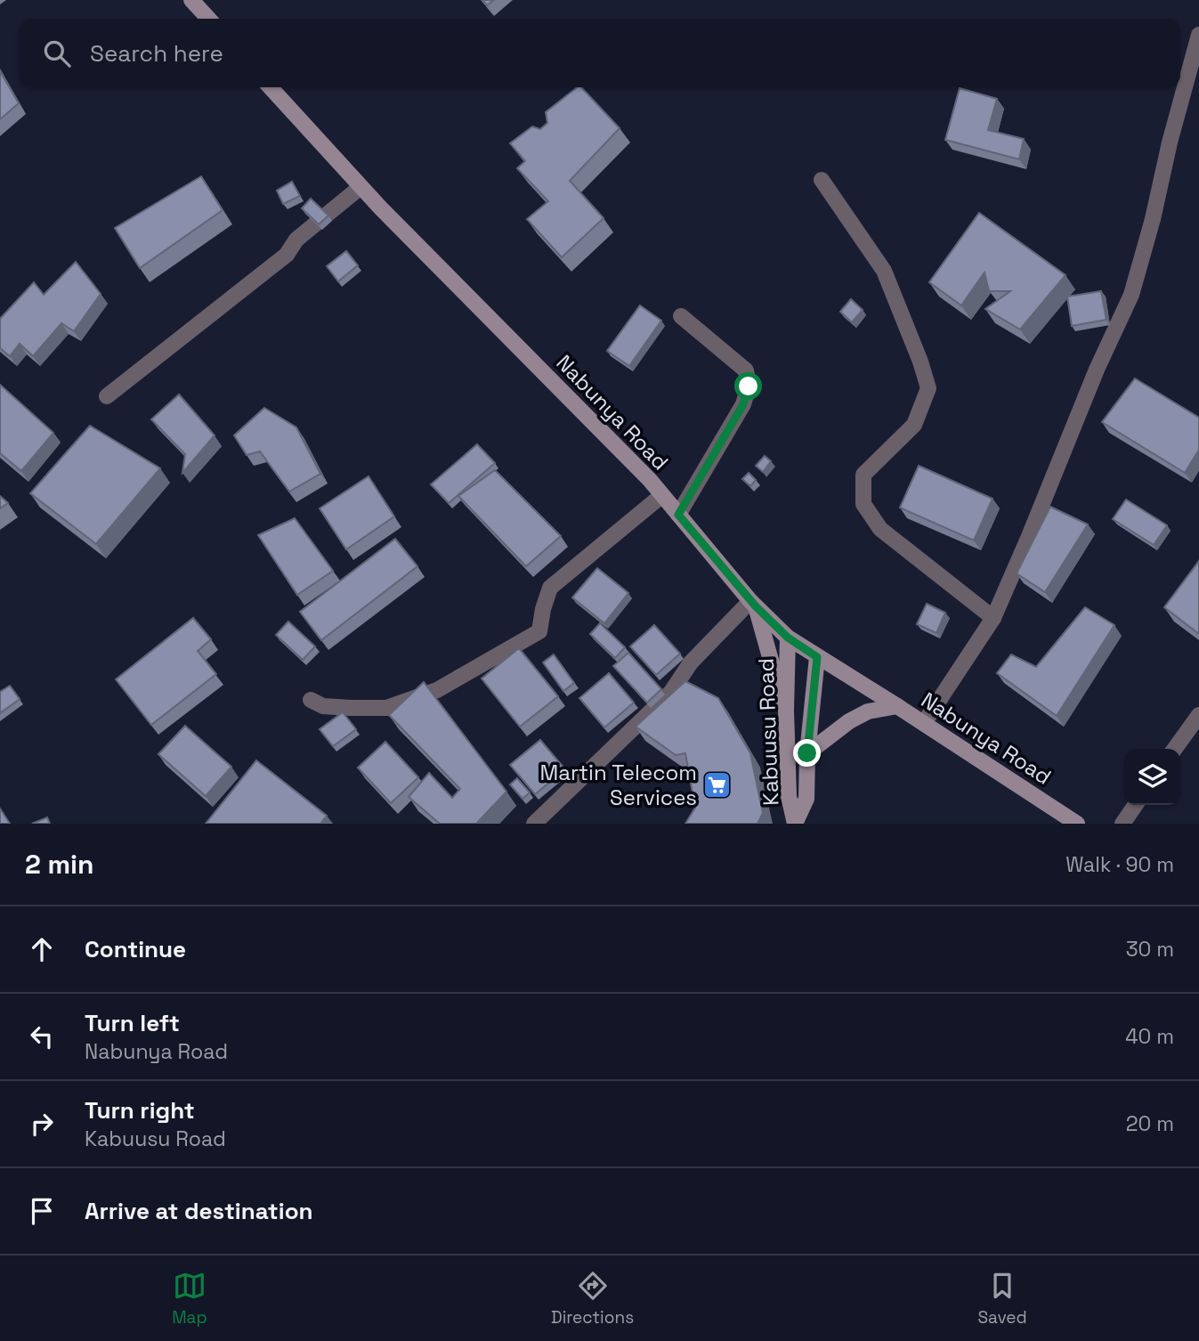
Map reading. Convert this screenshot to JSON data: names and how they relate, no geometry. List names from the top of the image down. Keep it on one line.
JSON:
{"streets":{"main road":["Nabunya Road","Kabuusu Road"]},"crossings":[["Nabunya Road","Kabuusu Road"]],"places":{"supermarket":["Martin Telecom Services"]},"page":{"search":"Search here","heading":["2 min","Walk · 90 m"],"list":[["Continue","30 m"],["Turn left","Nabunya Road","40 m"],["Turn right","Kabuusu Road","20 m"],"Arrive at destination"],"nav":["Map","Directions","Saved"]}}
